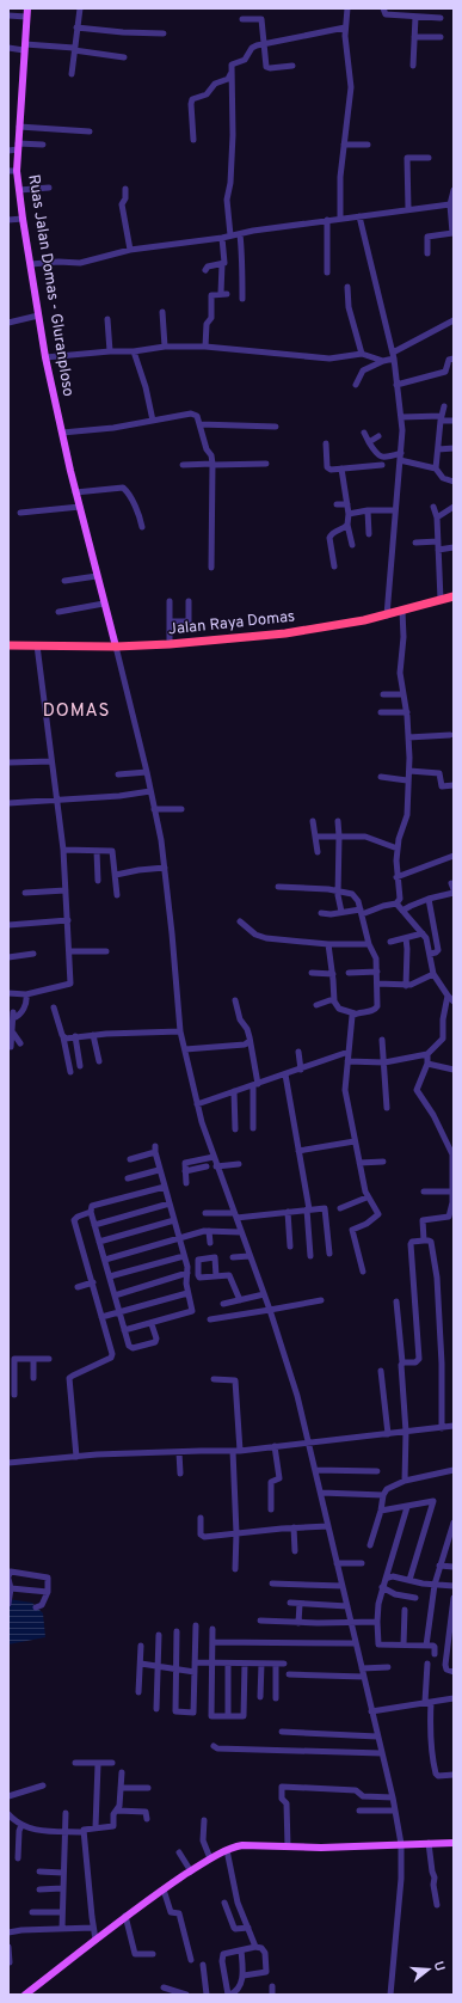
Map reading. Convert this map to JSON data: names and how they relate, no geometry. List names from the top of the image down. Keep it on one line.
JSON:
{"streets":{"highway":["Jalan Raya Domas"],"main road":["Ruas Jalan Domas - Gluranploso"]},"crossings":[["Ruas Jalan Domas - Gluranploso","Jalan Raya Domas"]],"districts":["DOMAS"],"north":"right"}
